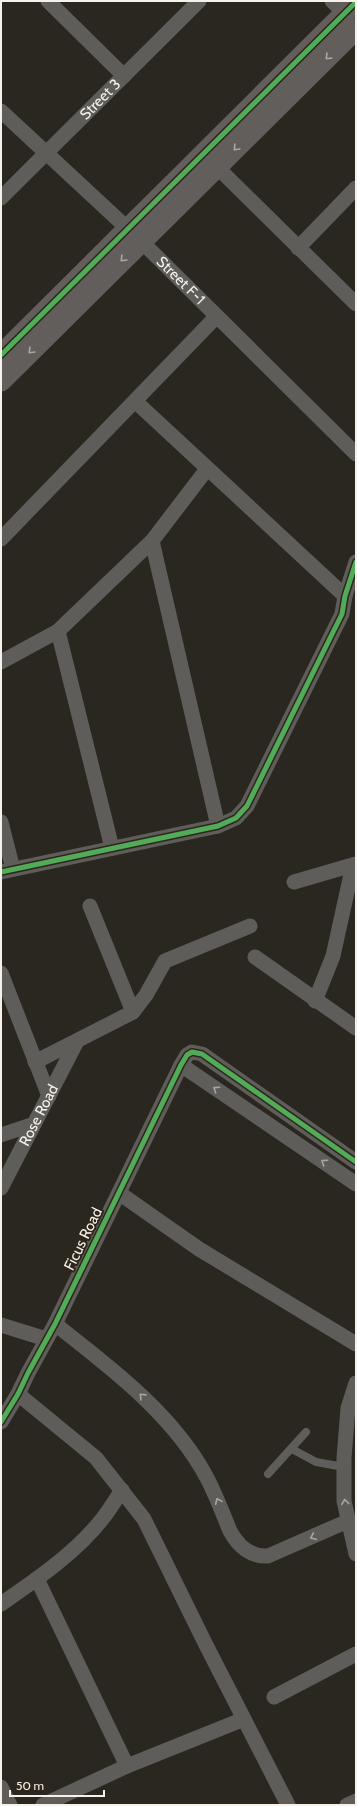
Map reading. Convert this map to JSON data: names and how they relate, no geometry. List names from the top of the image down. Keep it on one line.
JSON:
{"streets":{"street":["Street 3","Street F-1","Rose Road","Ficus Road"]},"crossings":[["Street 3","Street F-1"]],"scale_bar":"50 m"}
